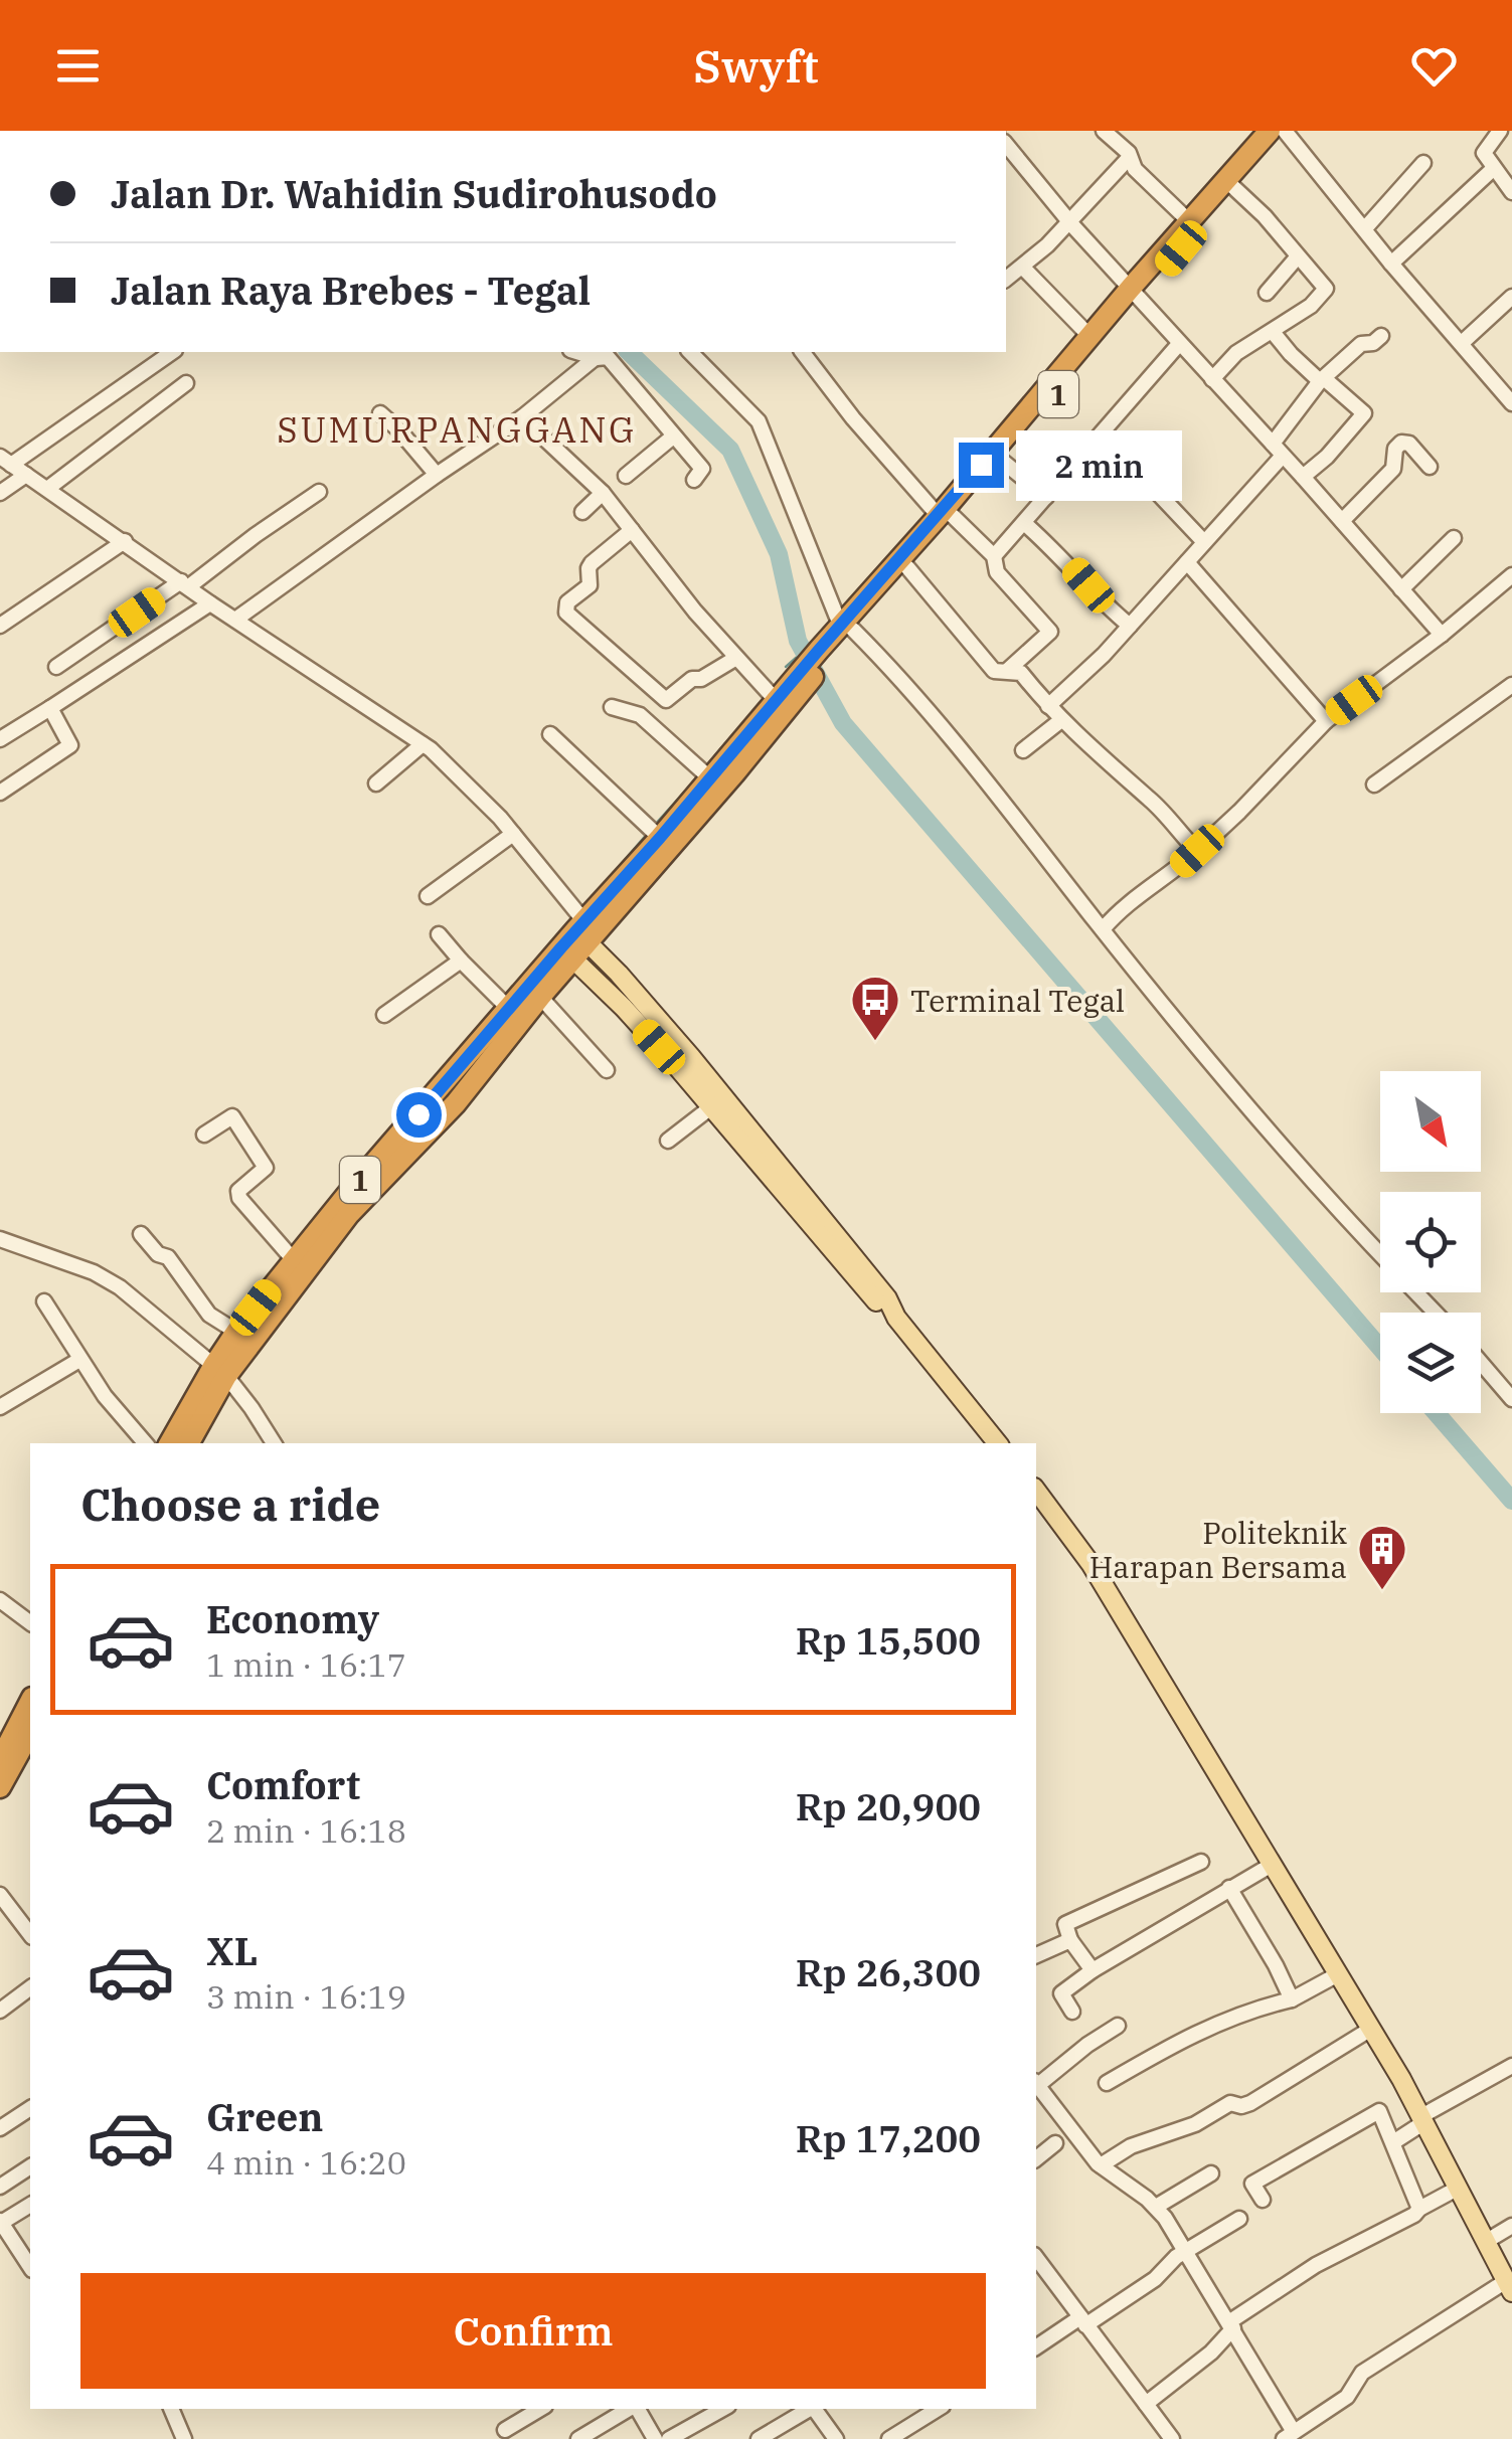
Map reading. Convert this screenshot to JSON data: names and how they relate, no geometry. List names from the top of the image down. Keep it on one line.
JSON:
{"streets":{"highway":["1"]},"districts":["SUMURPANGGANG"],"places":{"bus stop":["Terminal Tegal"],"building":["Politeknik Harapan Bersama"]},"north":"bottom right","page":{"header":"Swyft","banner":["Jalan Dr. Wahidin Sudirohusodo","Jalan Raya Brebes - Tegal"],"bubble":"2 min","heading":"Choose a ride","list":[{"name":"Economy","note":"1 min · 16:17","value":"Rp 15,500"},{"name":"Comfort","note":"2 min · 16:18","value":"Rp 20,900"},{"name":"XL","note":"3 min · 16:19","value":"Rp 26,300"},{"name":"Green","note":"4 min · 16:20","value":"Rp 17,200"}],"buttons":"Confirm"}}
